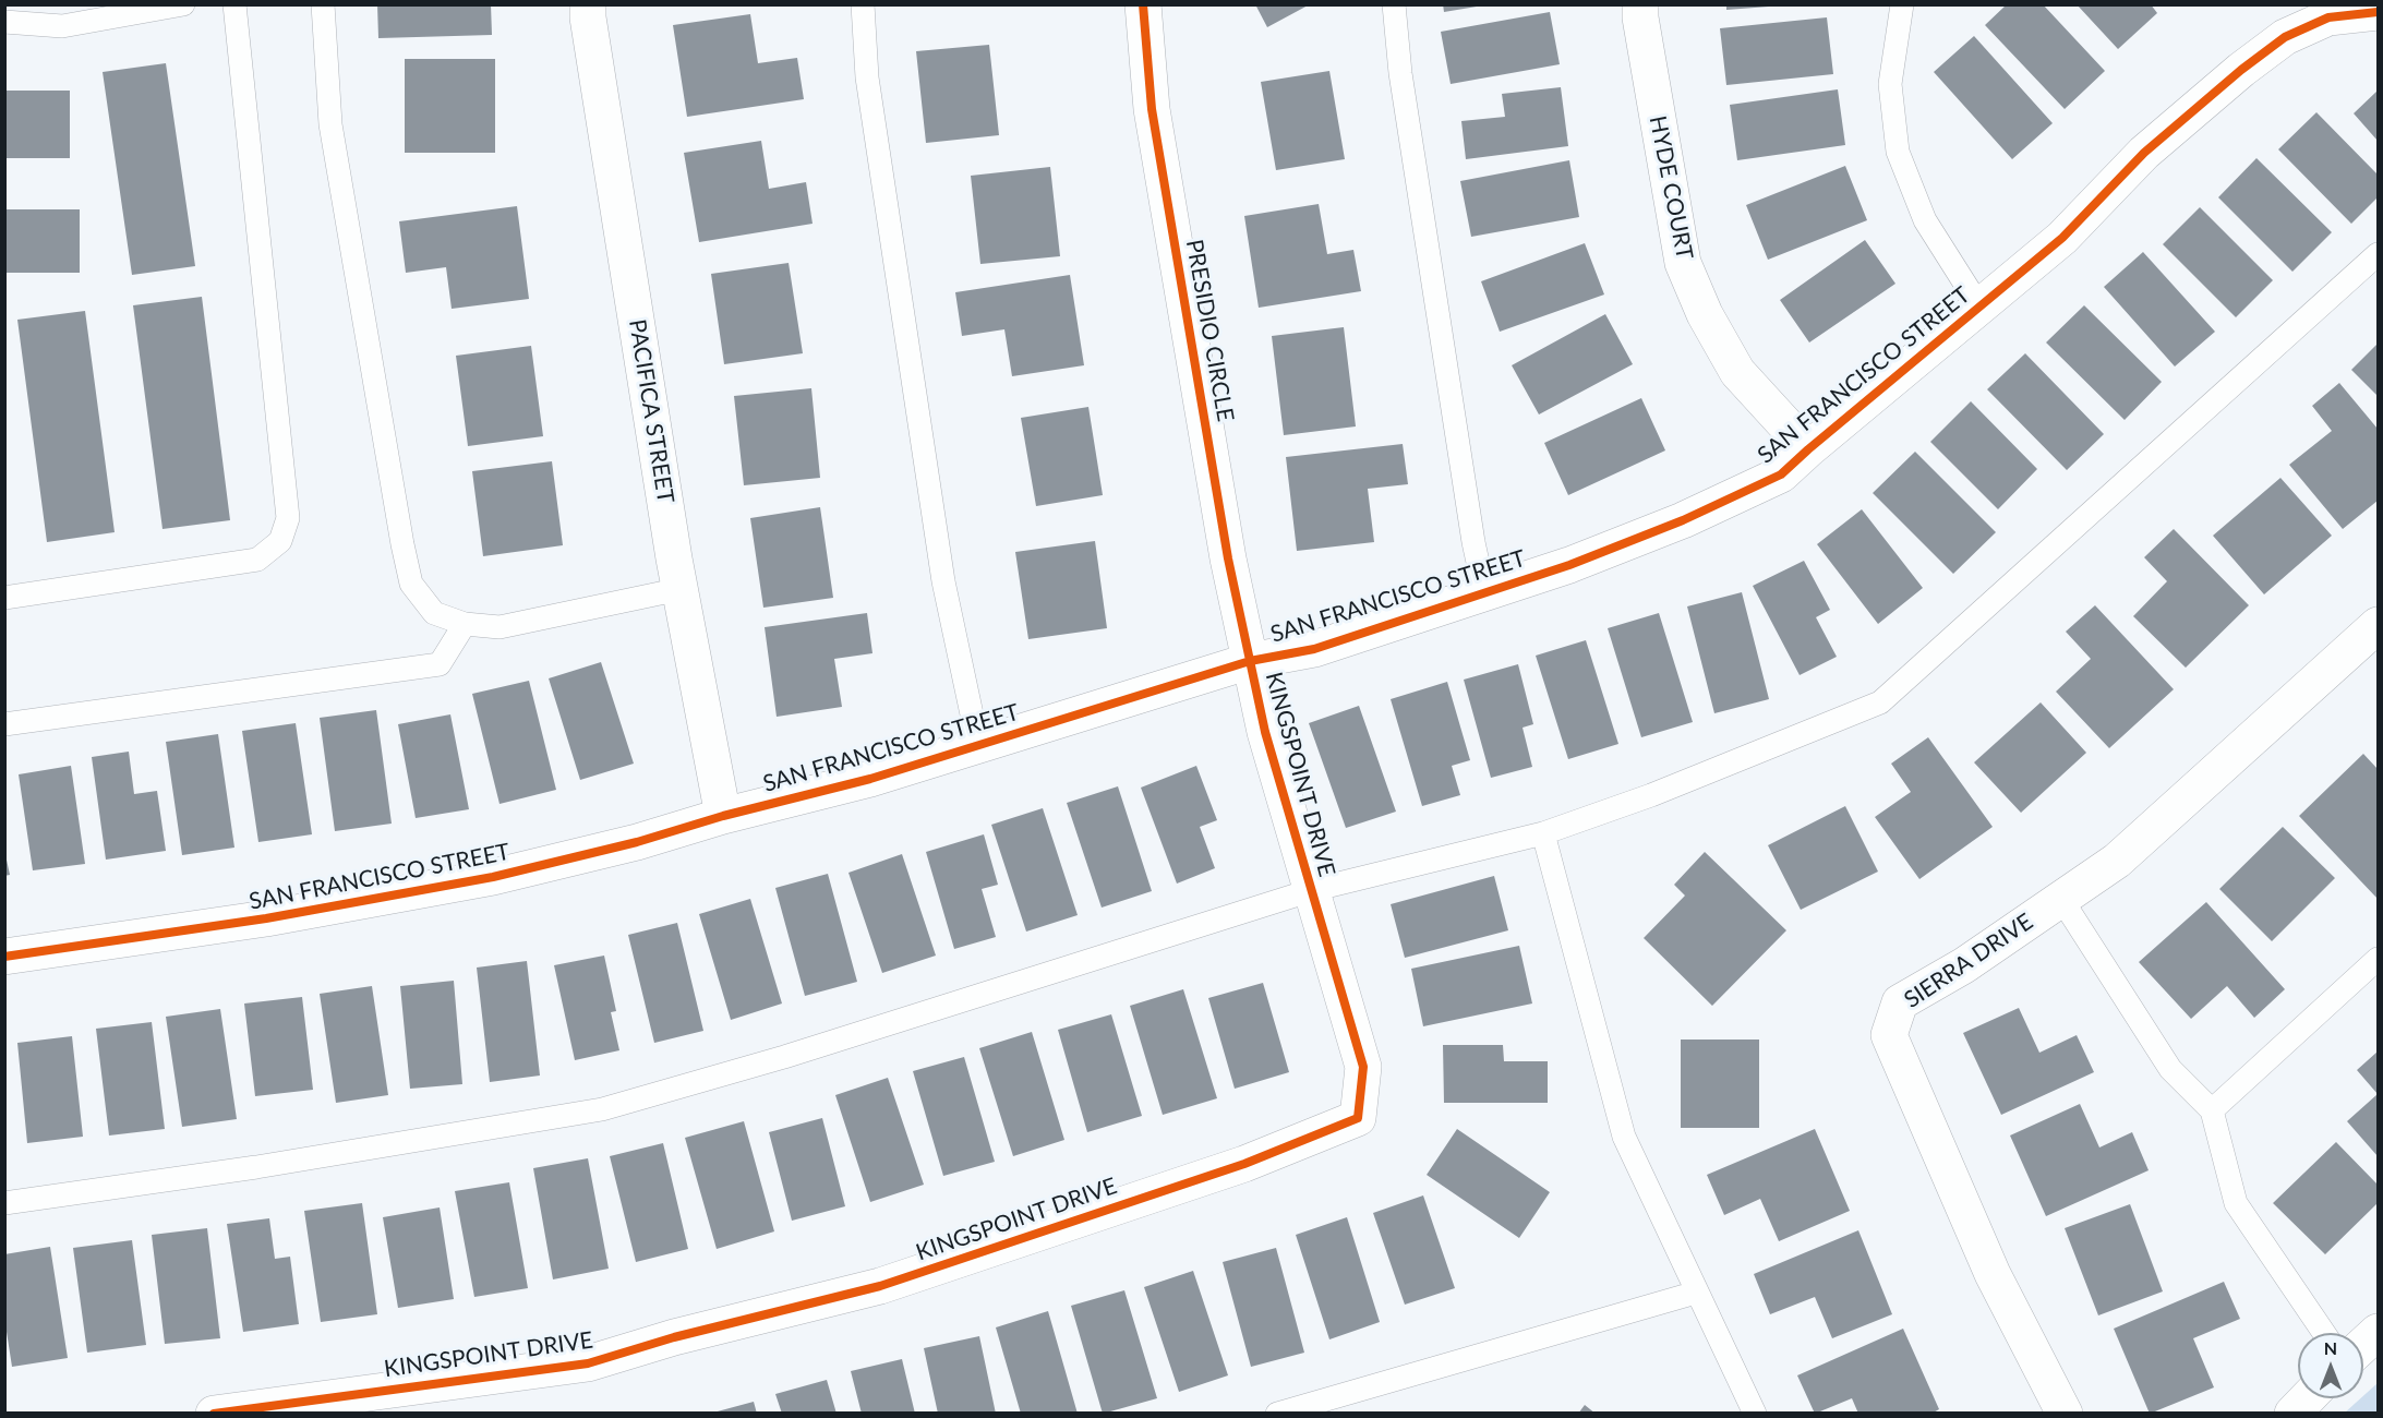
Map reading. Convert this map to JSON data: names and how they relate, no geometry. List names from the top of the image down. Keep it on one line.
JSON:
{"streets":{"street":["HYDE COURT","PRESIDIO CIRCLE","SAN FRANCISCO STREET","PACIFICA STREET","KINGSPOINT DRIVE","SIERRA DRIVE"]},"crossings":[["HYDE COURT","SAN FRANCISCO STREET"],["PRESIDIO CIRCLE","SAN FRANCISCO STREET"],["PRESIDIO CIRCLE","KINGSPOINT DRIVE"],["SAN FRANCISCO STREET","PACIFICA STREET"],["SAN FRANCISCO STREET","KINGSPOINT DRIVE"]],"north":"top"}
